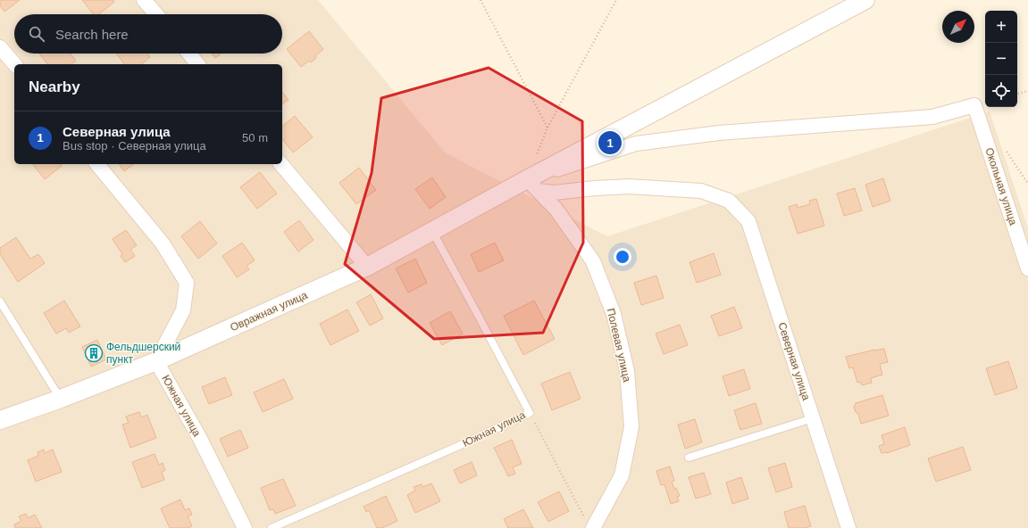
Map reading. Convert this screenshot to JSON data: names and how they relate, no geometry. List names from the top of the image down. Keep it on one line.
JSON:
{"streets":{"street":["Окольная улица","Овражная улица","Полевая улица","Северная улица","Южная улица"]},"crossings":[["Окольная улица","Овражная улица"],["Окольная улица","Полевая улица"],["Окольная улица","Северная улица"],["Овражная улица","Полевая улица"],["Овражная улица","Северная улица"],["Овражная улица","Южная улица"],["Полевая улица","Северная улица"]],"places":{"building":["Фельдшерский пункт"]},"north":"top right","page":{"map_buttons":["+","−"],"search":"Search here","heading":"Nearby","list":[{"mark":"1","name":"Северная улица","note":"Bus stop · Северная улица","value":"50 m"}],"pins":"1"}}
